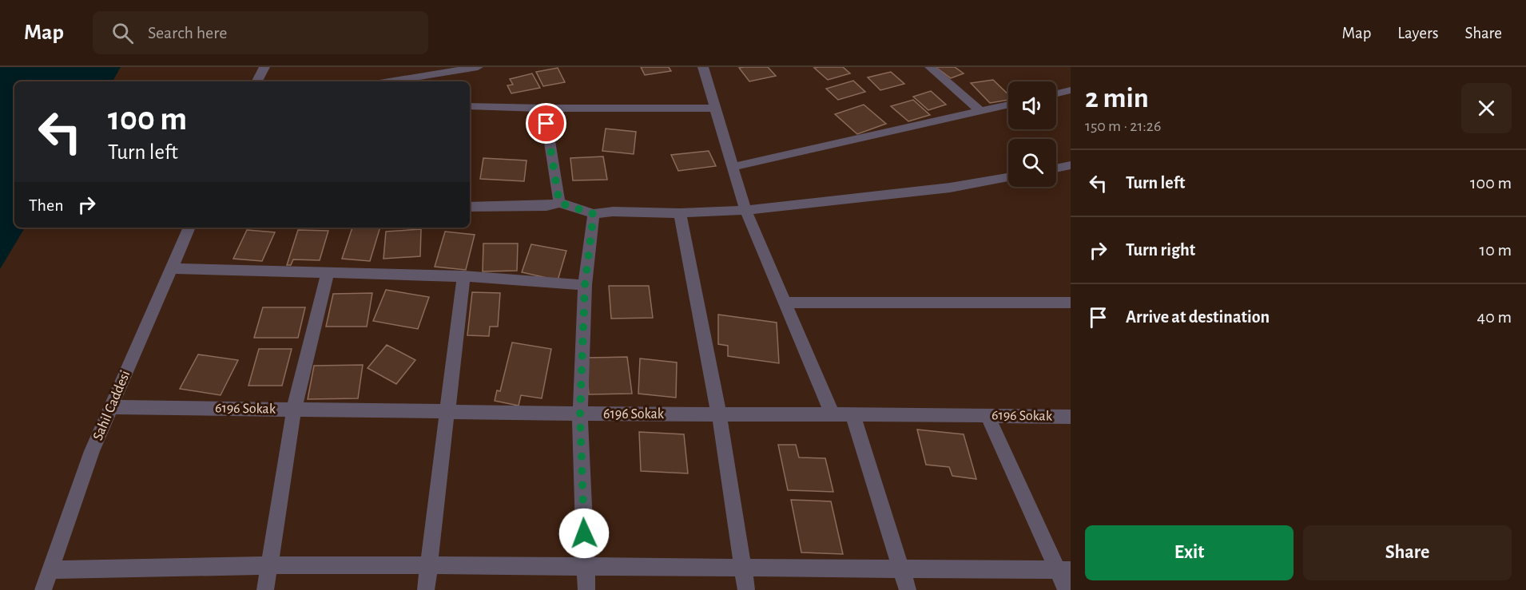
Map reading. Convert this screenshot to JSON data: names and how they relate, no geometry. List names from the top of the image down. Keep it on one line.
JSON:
{"streets":{"street":["Sahil Caddesi","6196 Sokak"]},"crossings":[["Sahil Caddesi","6196 Sokak"]],"page":{"header":"Map","search":"Search here","nav":["Map","Layers","Share"],"heading":["2 min","150 m · 21:26"],"turn":["100 m","Turn left"],"list":[{"name":"Turn left","value":"100 m"},{"name":"Turn right","value":"10 m"},{"name":"Arrive at destination","value":"40 m"}],"then":"Then","buttons":["Exit","Share"]}}
